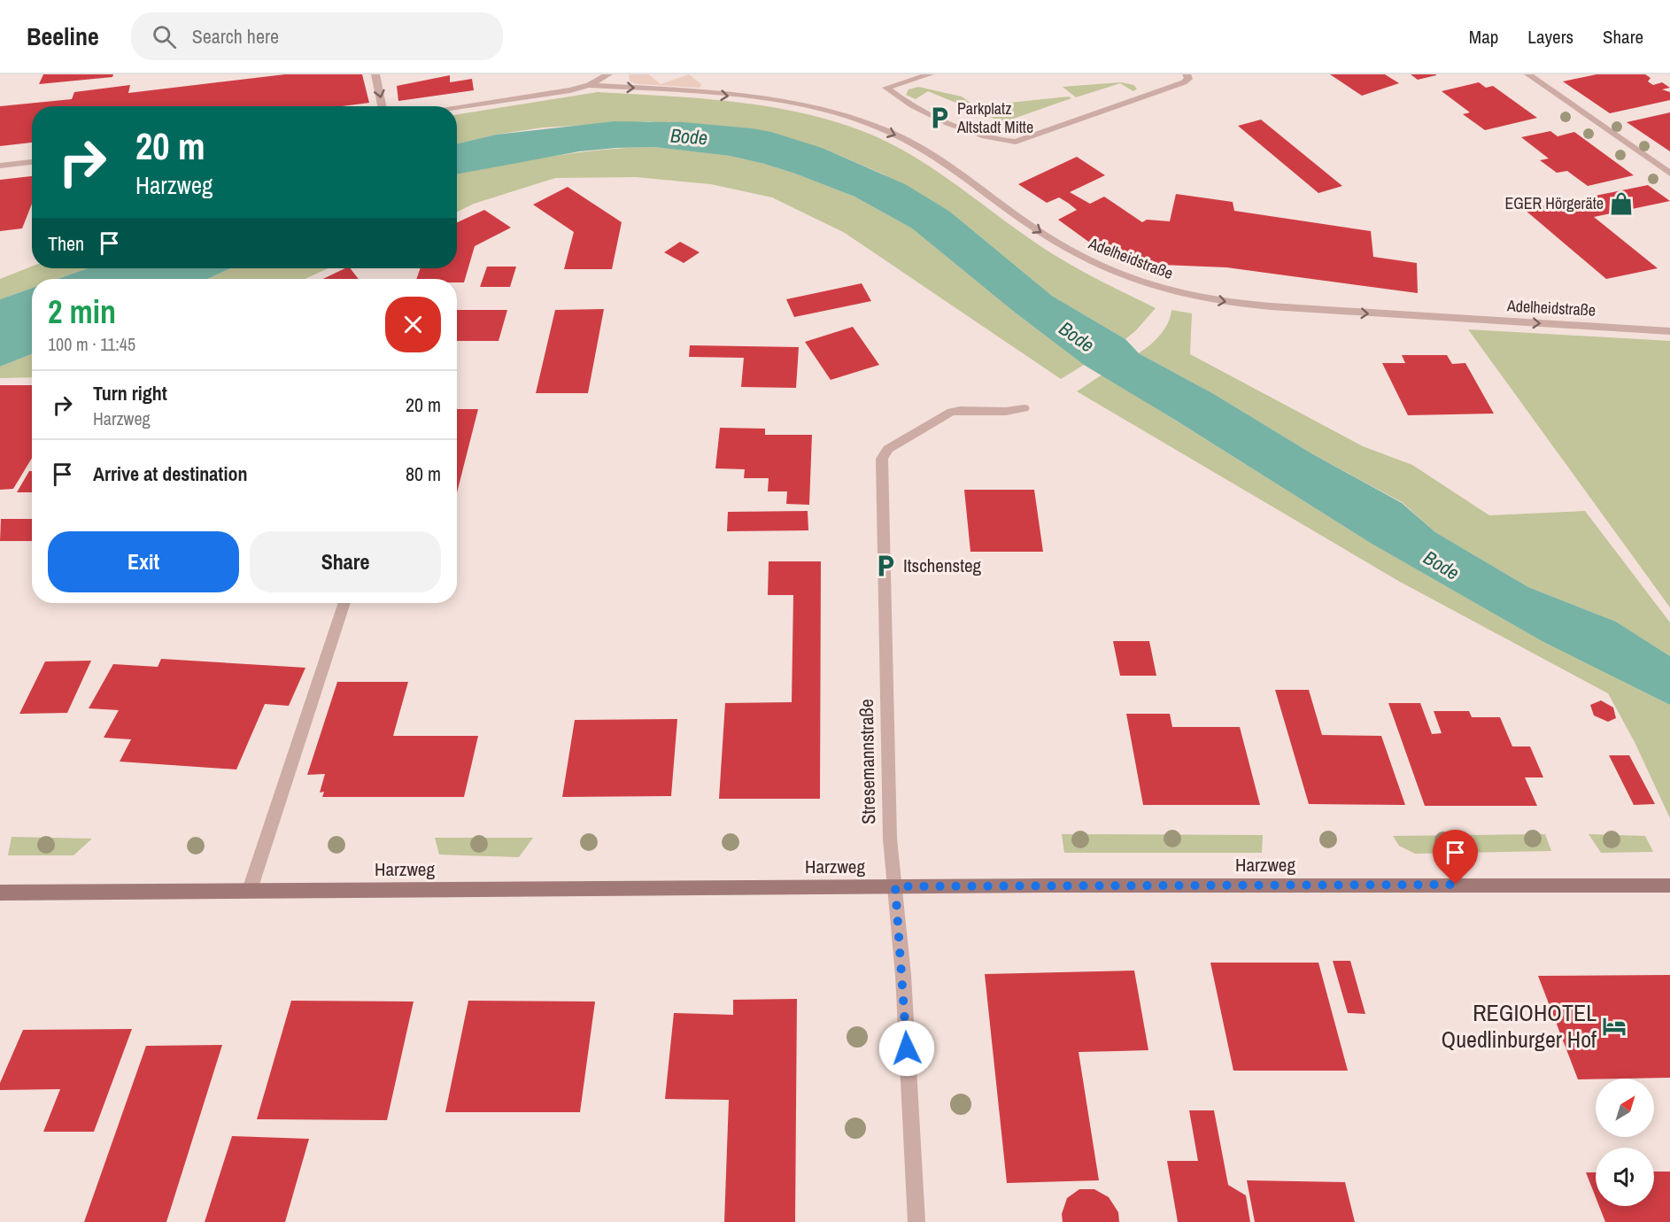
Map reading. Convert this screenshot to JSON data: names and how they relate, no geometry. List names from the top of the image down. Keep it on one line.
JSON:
{"streets":{"main road":["Harzweg"],"street":["Adelheidstraße","Stresemannstraße"]},"crossings":[["Stresemannstraße","Harzweg"]],"one_way":["Adelheidstraße"],"water":["Bode"],"places":{"parking":["Parkplatz Altstadt Mitte","Itschensteg"],"shop":["EGER Hörgeräte"],"hotel":["REGIOHOTEL Quedlinburger Hof"]},"north":"top right","page":{"header":"Beeline","search":"Search here","nav":["Map","Layers","Share"],"turn":["20 m","Harzweg"],"then":"Then","heading":["2 min","100 m · 11:45"],"list":[{"name":"Turn right","note":"Harzweg","value":"20 m"},{"name":"Arrive at destination","value":"80 m"}],"buttons":["Exit","Share"]}}
